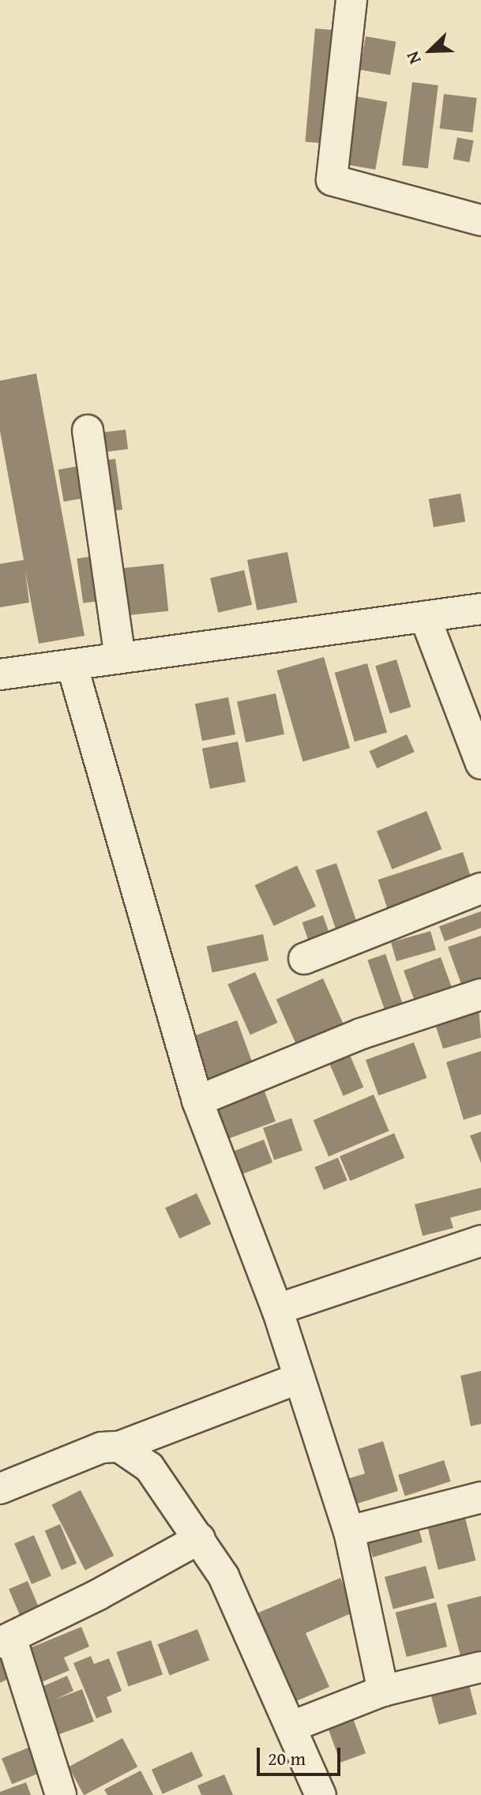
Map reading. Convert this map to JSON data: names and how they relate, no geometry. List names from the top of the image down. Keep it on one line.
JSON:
{"scale_bar":"20 m","north":"bottom left"}
